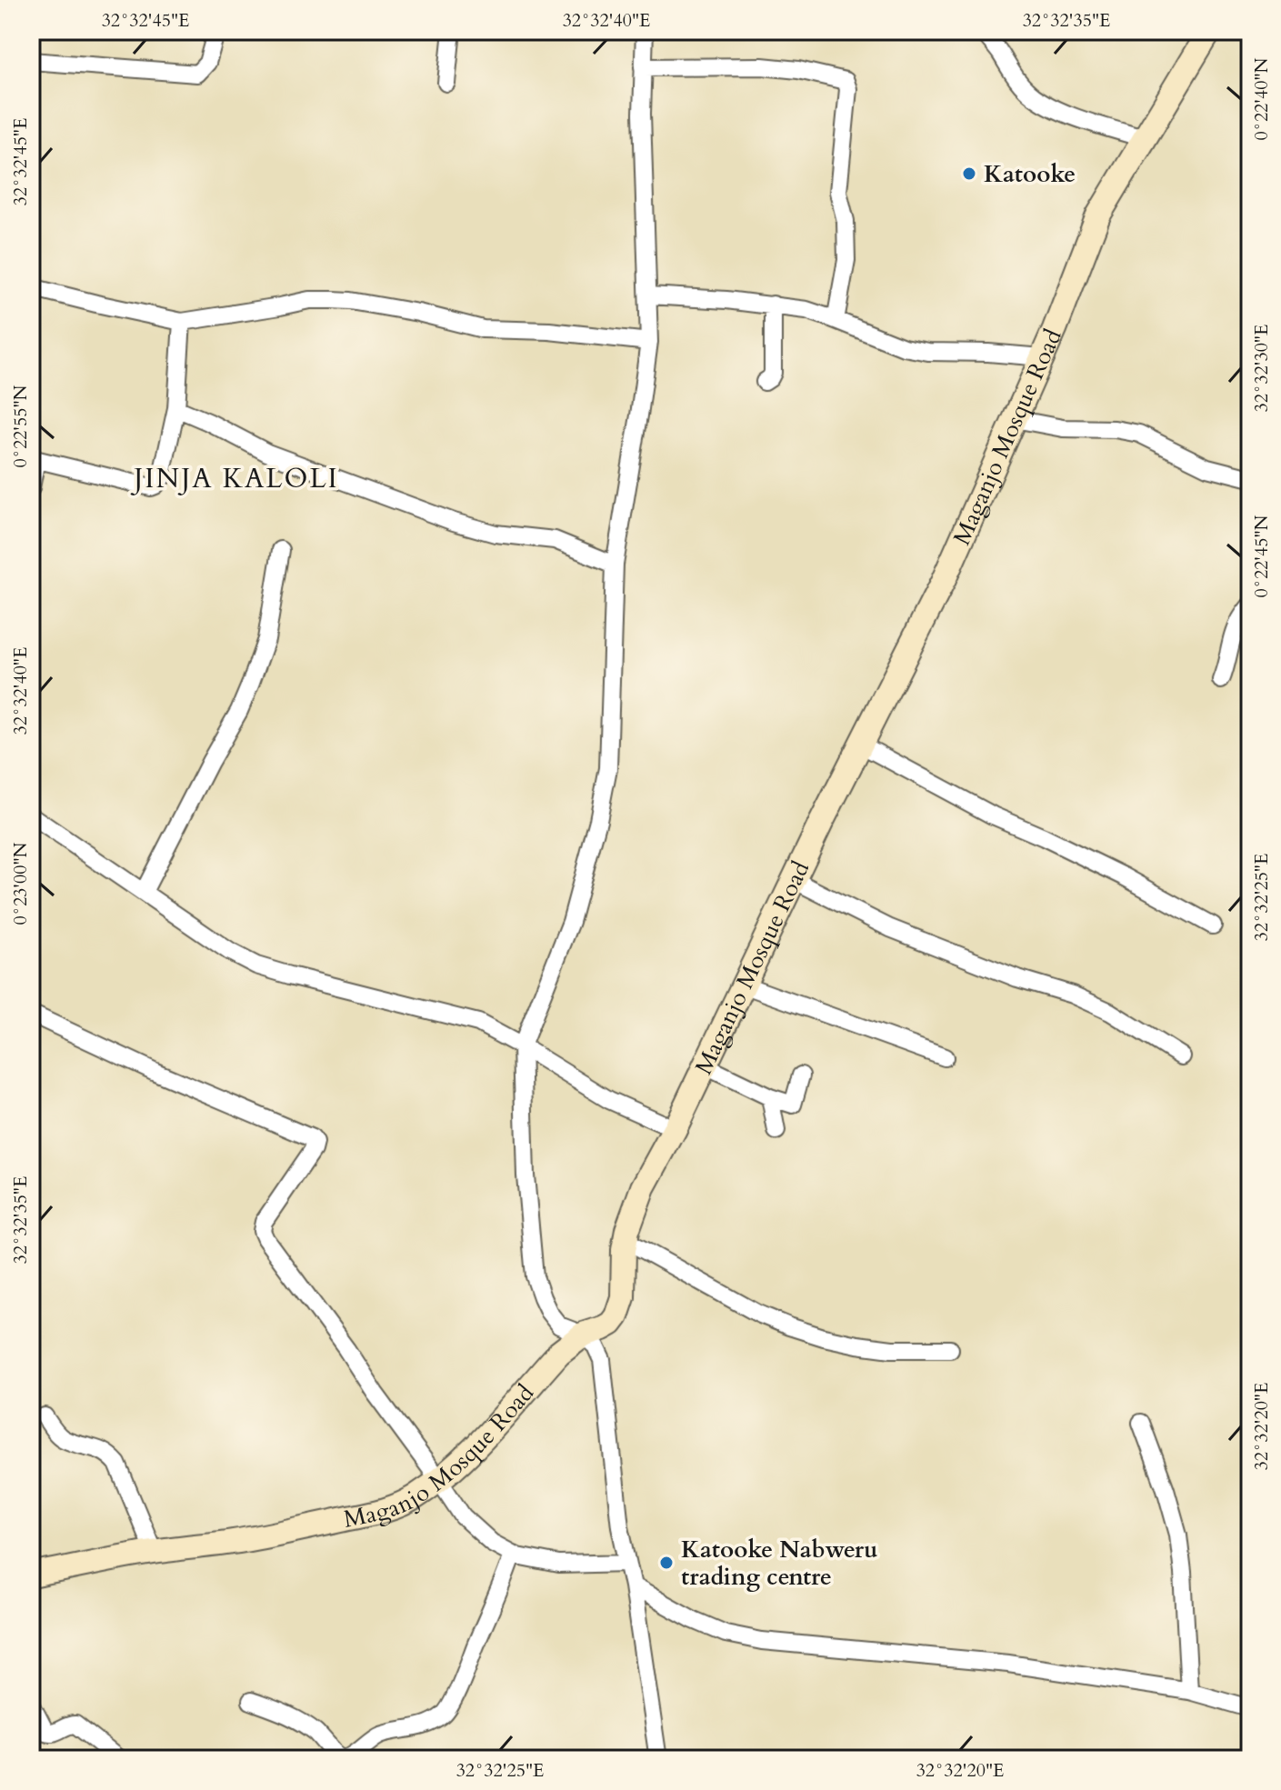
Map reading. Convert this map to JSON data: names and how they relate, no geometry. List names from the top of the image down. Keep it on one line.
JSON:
{"streets":{"street":["Maganjo Mosque Road"]},"districts":["JINJA KALOLI"],"places":["Katooke","Katooke Nabweru trading centre"],"coordinates":["32°32'45\"E","32°32'40\"E","32°32'35\"E","0°22'40\"N","32°32'30\"E","0°22'55\"N","0°22'45\"N","0°23'00\"N","32°32'25\"E","32°32'20\"E"]}
